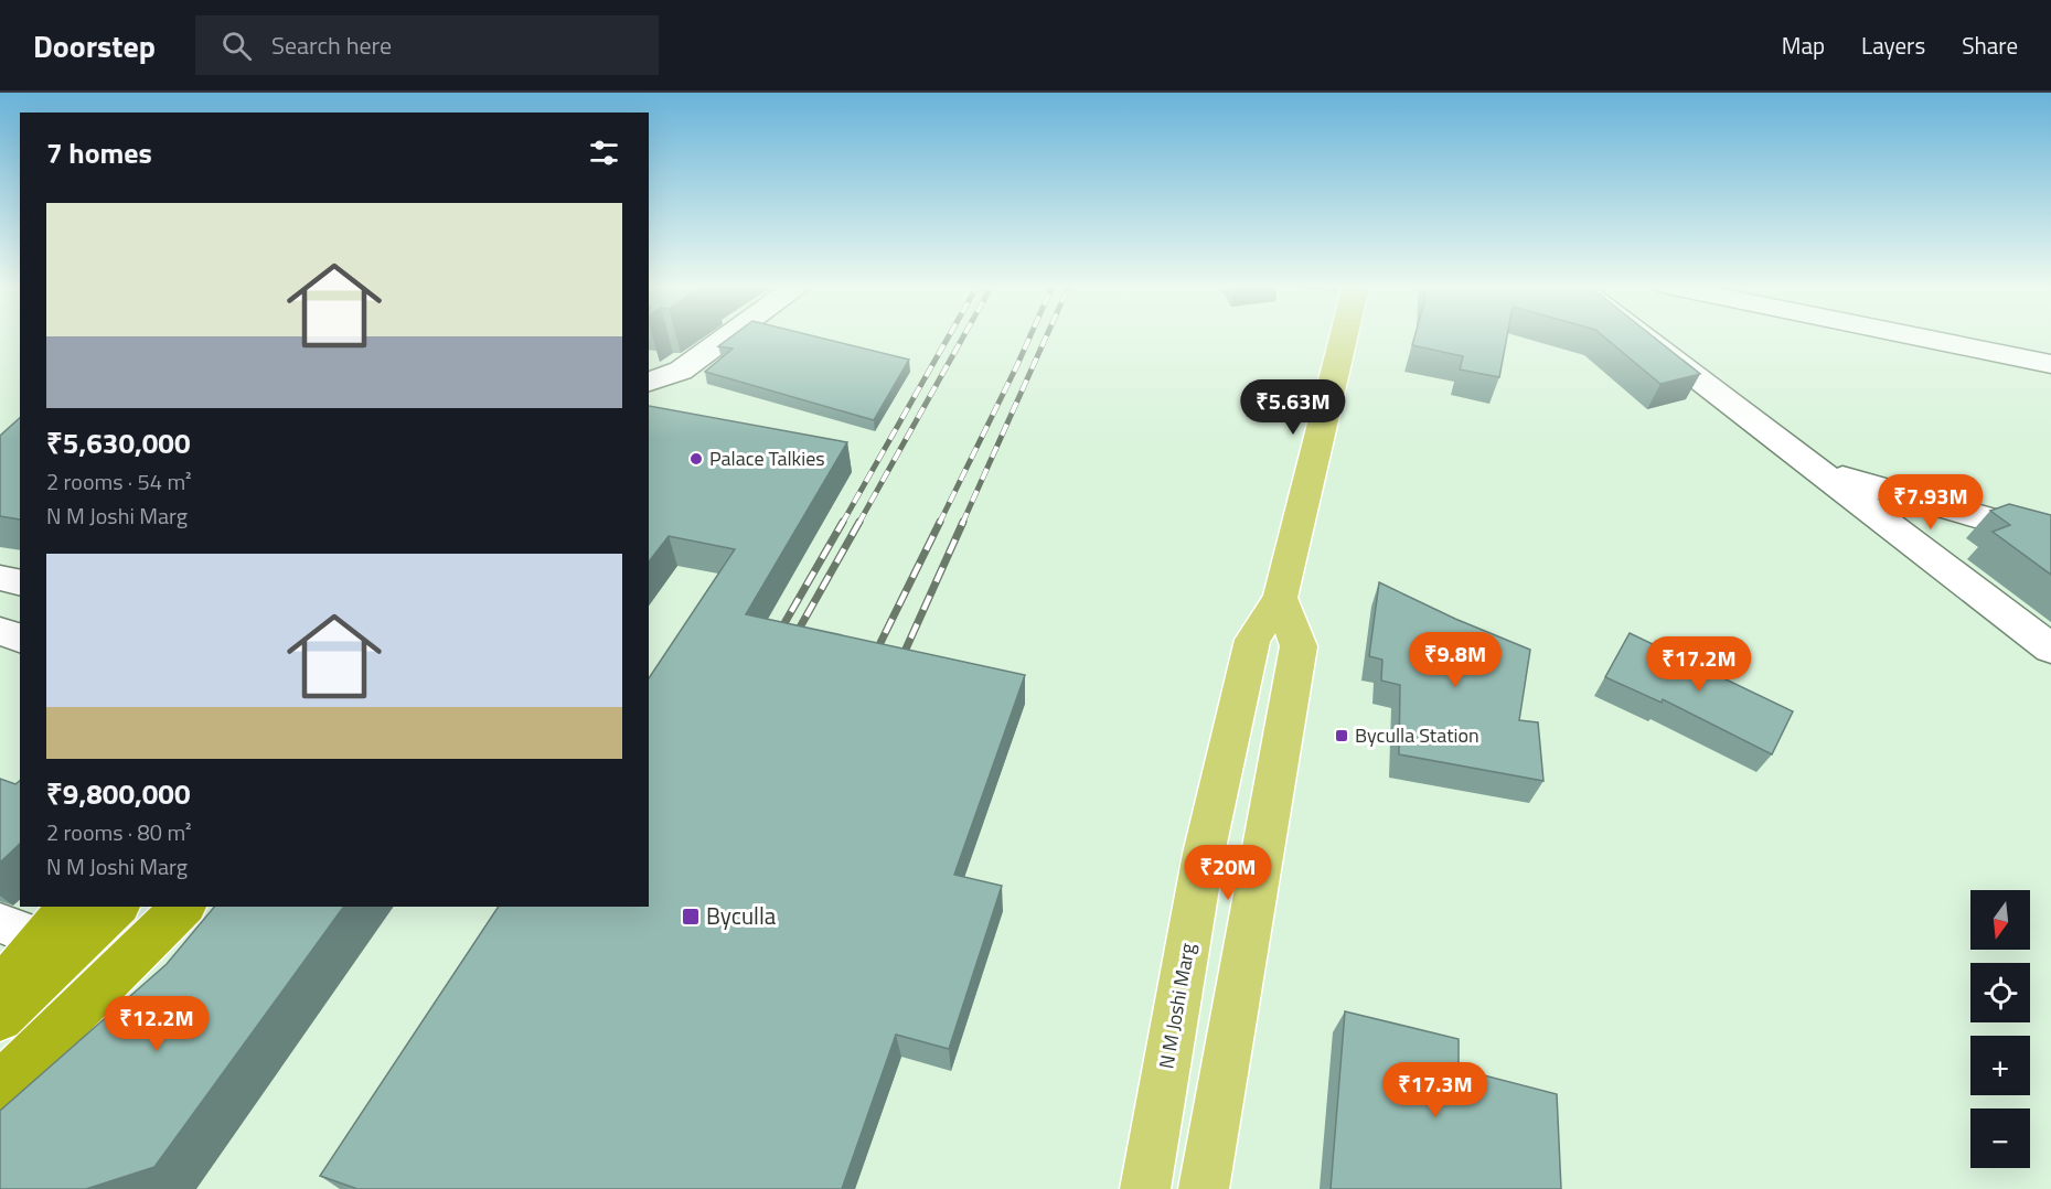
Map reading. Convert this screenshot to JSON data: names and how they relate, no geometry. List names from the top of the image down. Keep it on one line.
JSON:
{"streets":{"main road":["N M Joshi Marg"]},"places":{"other":["Palace Talkies"],"transit":["Byculla Station","Byculla"]},"north":"bottom","page":{"header":"Doorstep","search":"Search here","nav":["Map","Layers","Share"],"heading":"7 homes","list":[{"name":"₹5,630,000","note":"2 rooms · 54 m² · N M Joshi Marg"},{"name":"₹9,800,000","note":"2 rooms · 80 m² · N M Joshi Marg"}],"price":["₹5.63M","₹7.93M","₹9.8M","₹17.2M","₹20M","₹12.2M","₹17.3M"],"map_buttons":["+","−"]}}
